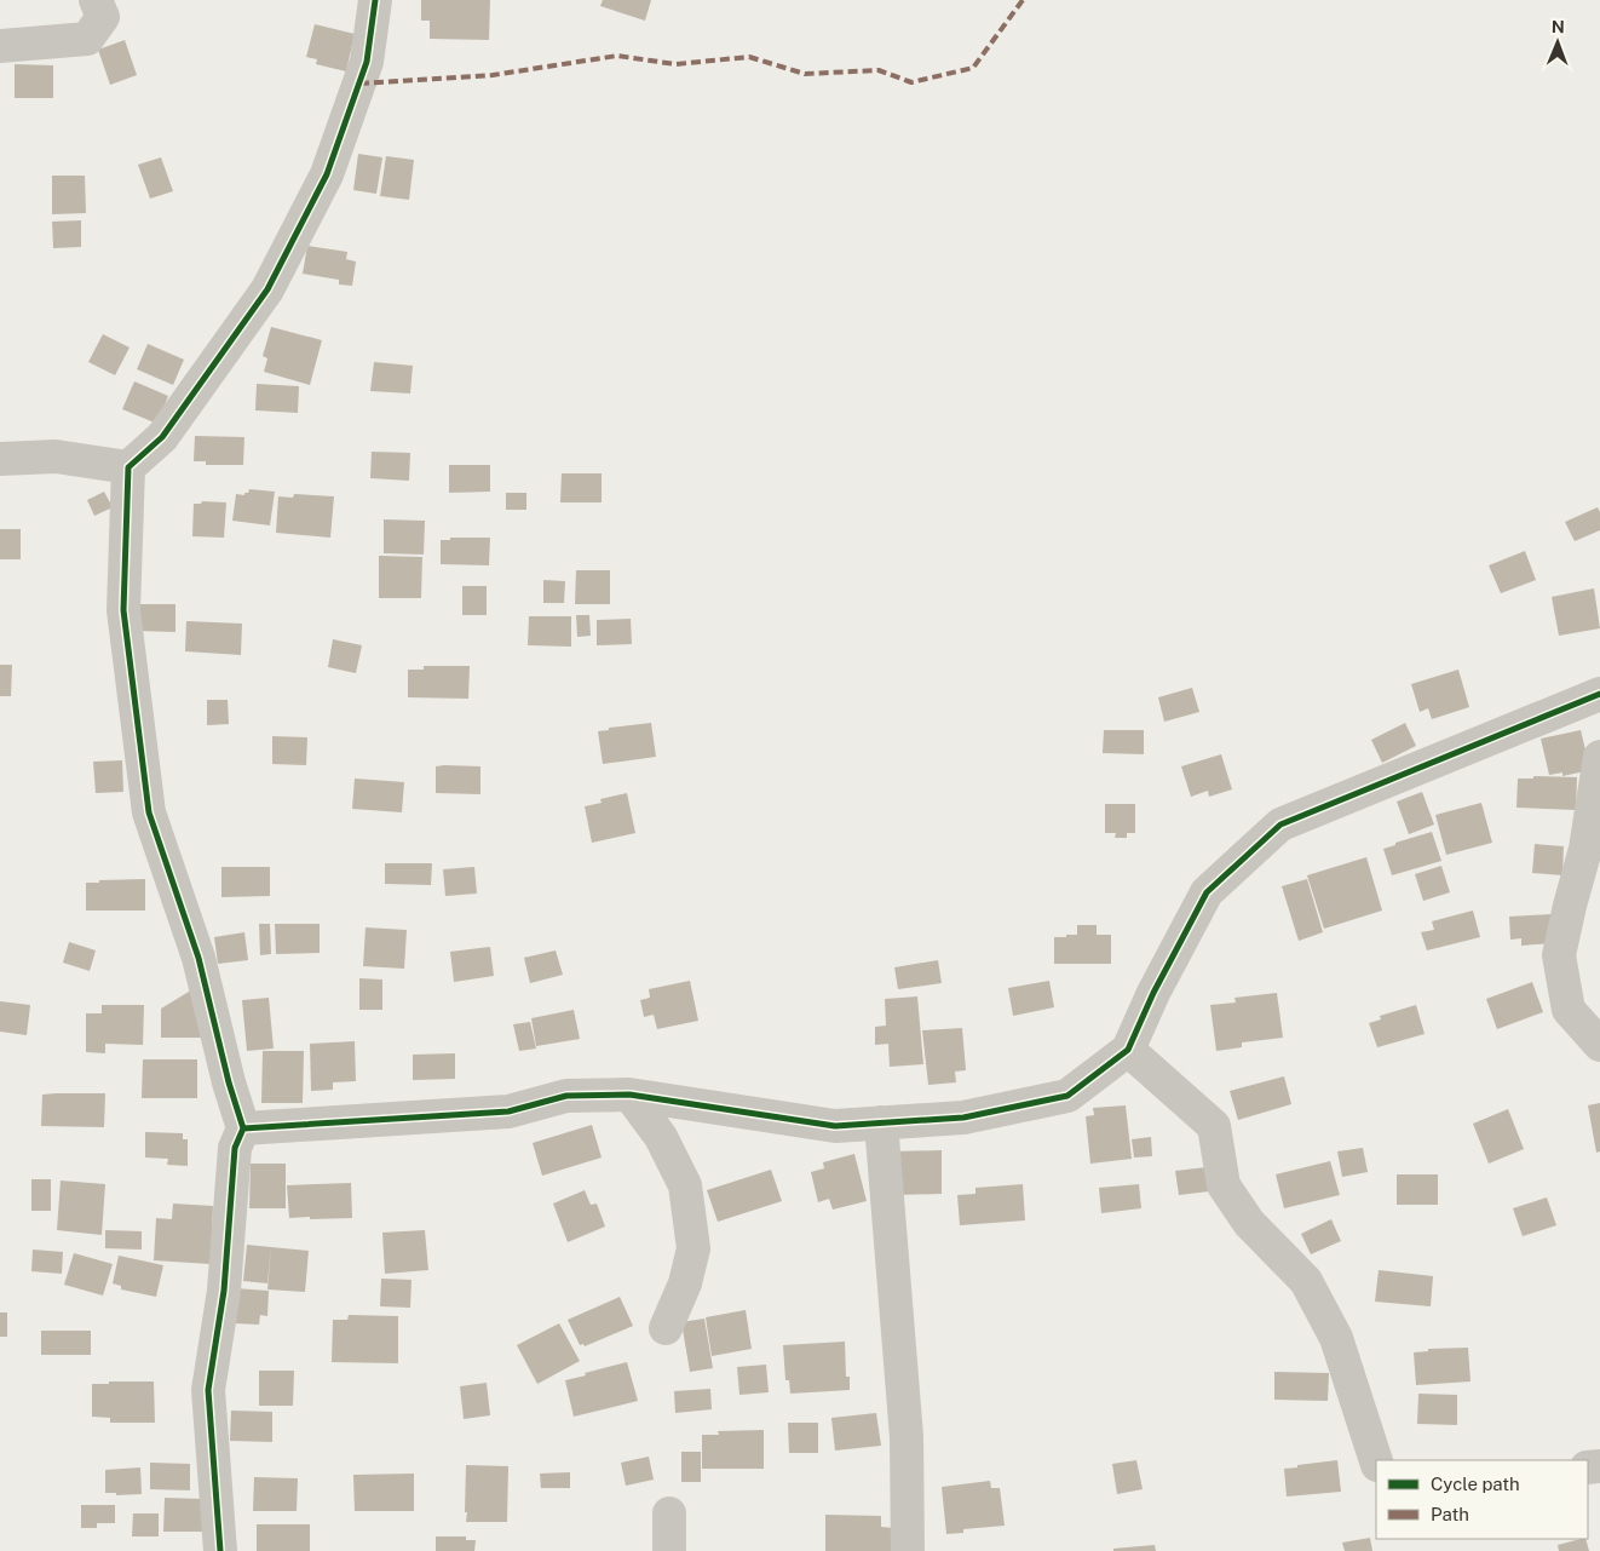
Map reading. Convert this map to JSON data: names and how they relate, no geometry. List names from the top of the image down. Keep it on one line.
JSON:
{"legend":["Cycle path","Path"],"north":"top"}
